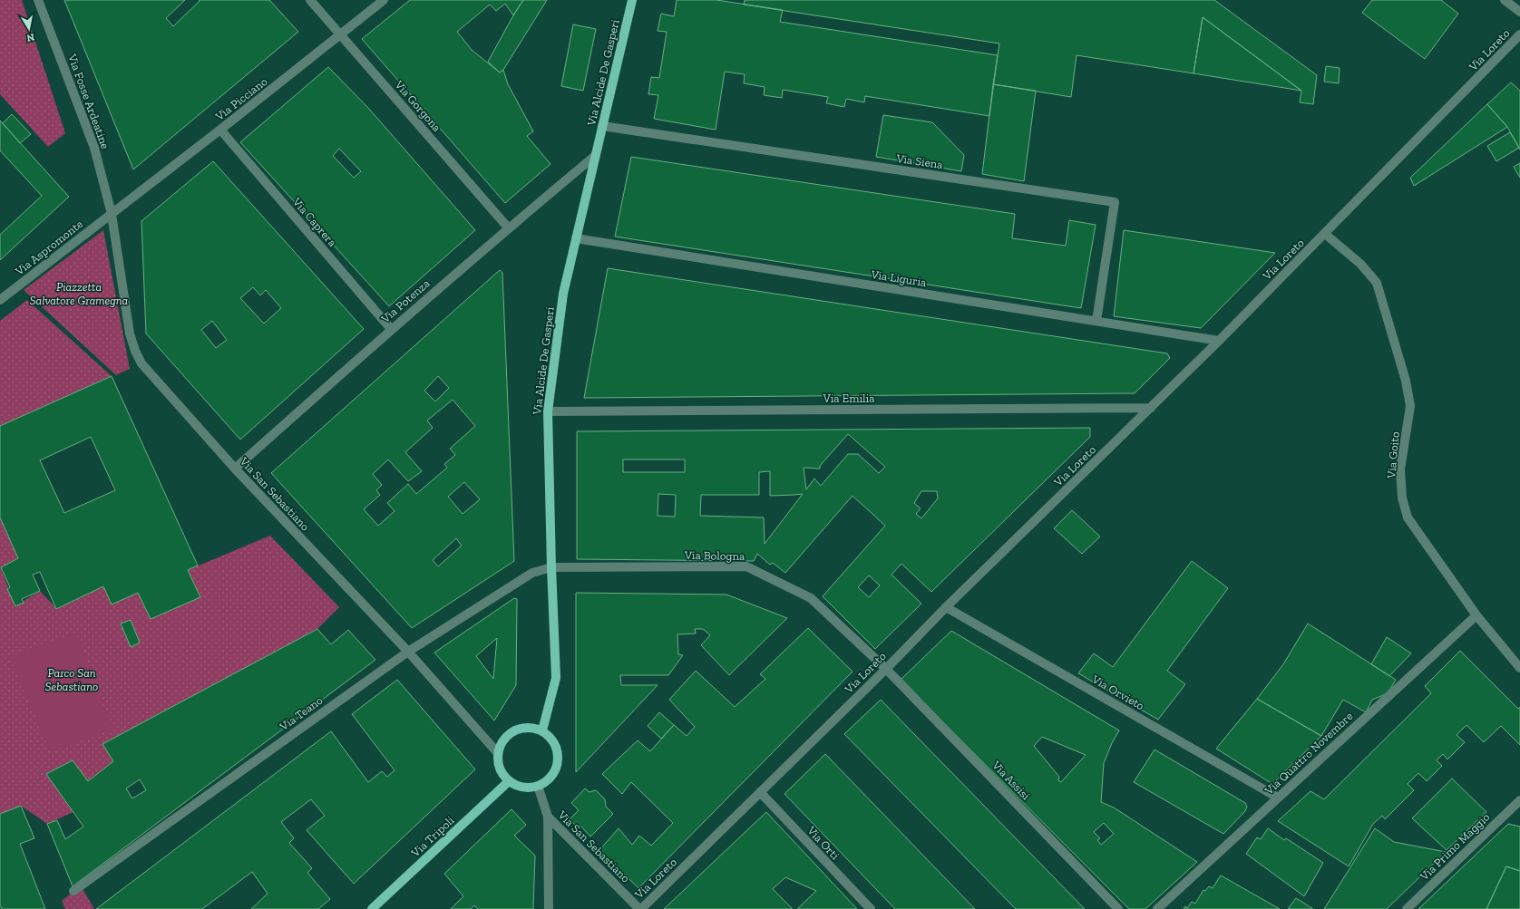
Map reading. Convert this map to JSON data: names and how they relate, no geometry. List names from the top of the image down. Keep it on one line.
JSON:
{"streets":{"main road":["Via Alcide De Gasperi","Via Tripoli"],"street":["Via Loreto","Via Picciano","Via Fosse Ardeatine","Via Gorgona","Via Siena","Via Caprera","Via Aspromonte","Via Liguria","Via Potenza","Via Emilia","Via Goito","Via San Sebastiano","Via Bologna","Via Orvieto","Via Teano","Via Quattro Novembre","Via Assisi","Via Orti","Via Primo Maggio"]},"crossings":[["Via Loreto","Via Liguria"],["Via Loreto","Via Emilia"],["Via Loreto","Via Goito"],["Via Loreto","Via San Sebastiano"],["Via Loreto","Via Bologna"],["Via Loreto","Via Orvieto"],["Via Loreto","Via Assisi"],["Via Loreto","Via Orti"],["Via Alcide De Gasperi","Via Siena"],["Via Alcide De Gasperi","Via Liguria"],["Via Alcide De Gasperi","Via Potenza"],["Via Alcide De Gasperi","Via Emilia"],["Via Alcide De Gasperi","Via San Sebastiano"],["Via Alcide De Gasperi","Via Bologna"],["Via Alcide De Gasperi","Via Teano"],["Via Alcide De Gasperi","Via Tripoli"],["Via Picciano","Via Fosse Ardeatine"],["Via Picciano","Via Gorgona"],["Via Picciano","Via Caprera"],["Via Picciano","Via Aspromonte"],["Via Picciano","Via San Sebastiano"],["Via Fosse Ardeatine","Via Aspromonte"],["Via Fosse Ardeatine","Via San Sebastiano"],["Via Gorgona","Via Potenza"],["Via Siena","Via Liguria"],["Via Caprera","Via Potenza"],["Via Aspromonte","Via San Sebastiano"],["Via Potenza","Via San Sebastiano"],["Via Goito","Via Quattro Novembre"],["Via San Sebastiano","Via Teano"],["Via San Sebastiano","Via Tripoli"],["Via Bologna","Via Teano"],["Via Bologna","Via Assisi"],["Via Orvieto","Via Quattro Novembre"]],"parks":["Piazzetta Salvatore Gramegna","Parco San Sebastiano"],"north":"bottom"}
